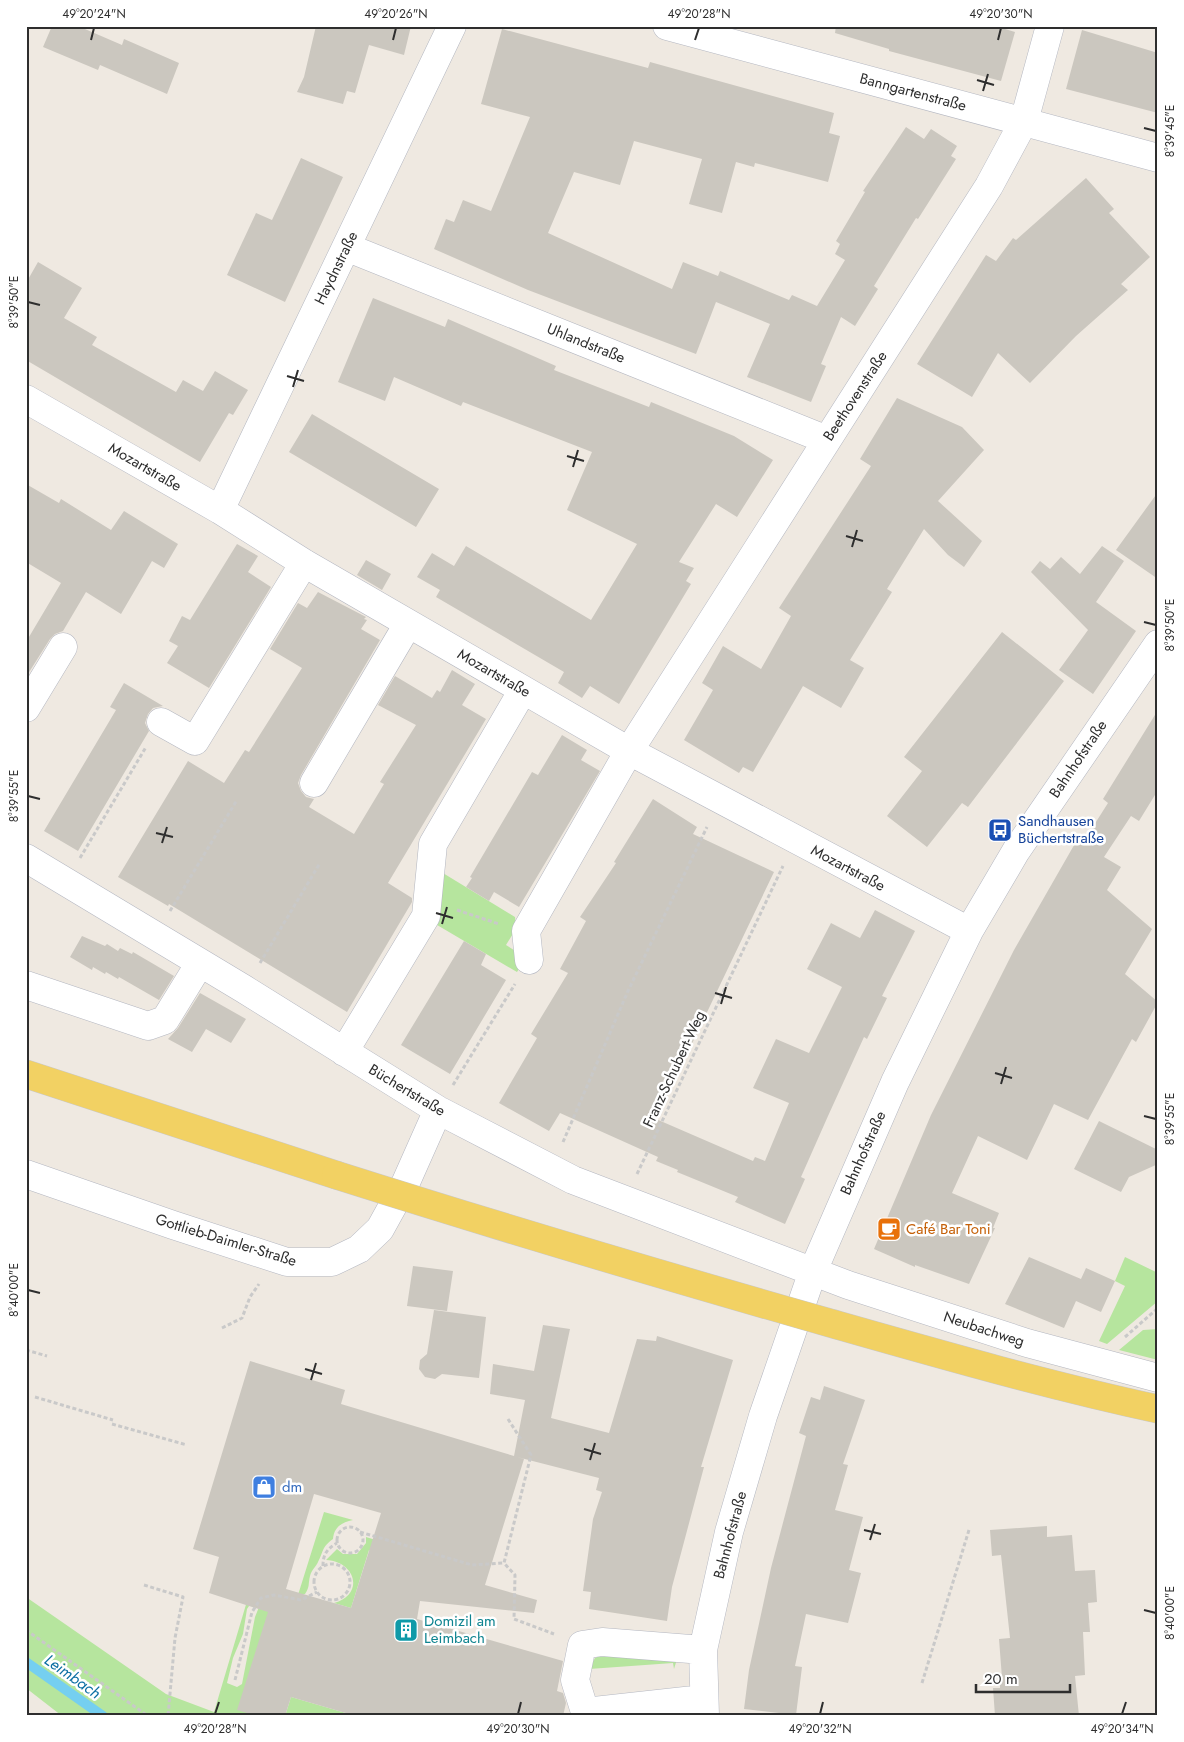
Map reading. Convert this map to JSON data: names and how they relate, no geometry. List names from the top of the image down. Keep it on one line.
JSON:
{"streets":{"street":["Banngartenstraße","Haydnstraße","Uhlandstraße","Beethovenstraße","Mozartstraße","Bahnhofstraße","Büchertstraße","Gottlieb-Daimler-Straße","Neubachweg"],"path":["Franz-Schubert-Weg"]},"crossings":[["Banngartenstraße","Beethovenstraße"],["Haydnstraße","Uhlandstraße"],["Haydnstraße","Mozartstraße"],["Uhlandstraße","Beethovenstraße"],["Beethovenstraße","Mozartstraße"],["Mozartstraße","Bahnhofstraße"],["Mozartstraße","Franz-Schubert-Weg"],["Bahnhofstraße","Büchertstraße"],["Bahnhofstraße","Neubachweg"],["Franz-Schubert-Weg","Büchertstraße"],["Büchertstraße","Gottlieb-Daimler-Straße"],["Büchertstraße","Neubachweg"]],"water":["Leimbach"],"places":{"bus stop":["Sandhausen Büchertstraße"],"cafe":["Café Bar Toni"],"shop":["dm"],"building":["Domizil am Leimbach"]},"scale_bar":"20 m","coordinates":["49°20'24\"N","49°20'26\"N","49°20'28\"N","49°20'30\"N","8°39'45\"E","8°39'50\"E","8°39'55\"E","8°40'00\"E","49°20'32\"N","49°20'34\"N"]}
